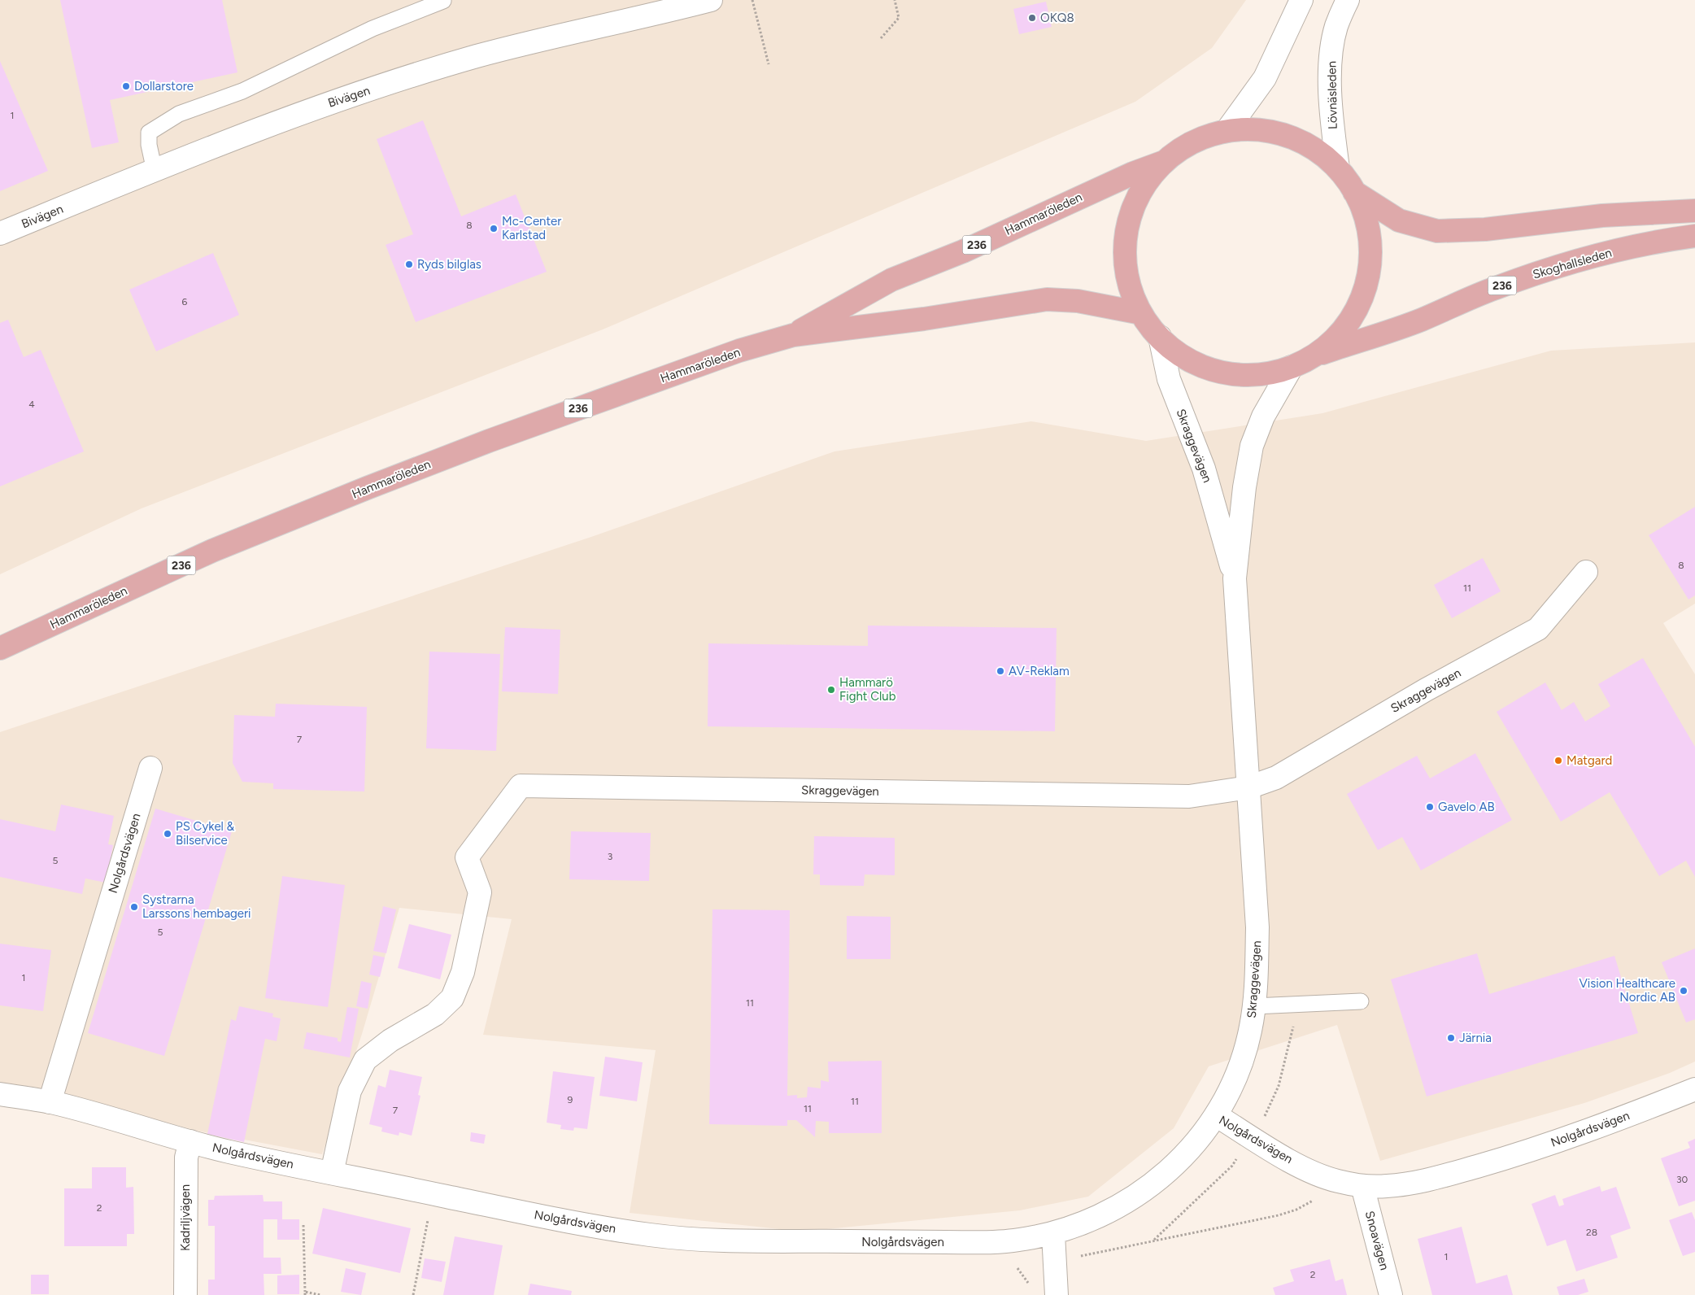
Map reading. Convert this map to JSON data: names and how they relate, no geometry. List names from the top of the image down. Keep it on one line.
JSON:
{"streets":{"main road":["Hammaröleden","236","Skoghallsleden"],"street":["Lövnäsleden","Bivägen","Skraggevägen","Nolgårdsvägen","Kadriljvägen","Snoavägen"]},"crossings":[["Lövnäsleden","236"],["Hammaröleden","236"],["236","Skoghallsleden"],["236","Skraggevägen"],["Skraggevägen","Nolgårdsvägen"],["Nolgårdsvägen","Kadriljvägen"],["Nolgårdsvägen","Snoavägen"]],"places":["OKQ8","Dollarstore","Mc-Center Karlstad","Ryds bilglas","AV-Reklam","Hammarö Fight Club","Matgard","Gavelo AB","PS Cykel & Bilservice","Systrarna Larssons hembageri","Vision Healthcare Nordic AB","Järnia"],"house_numbers":["1","8","6","4","8","11","7","3","5","5","1","11","9","11","11","7","30","2","28","1","2"]}
